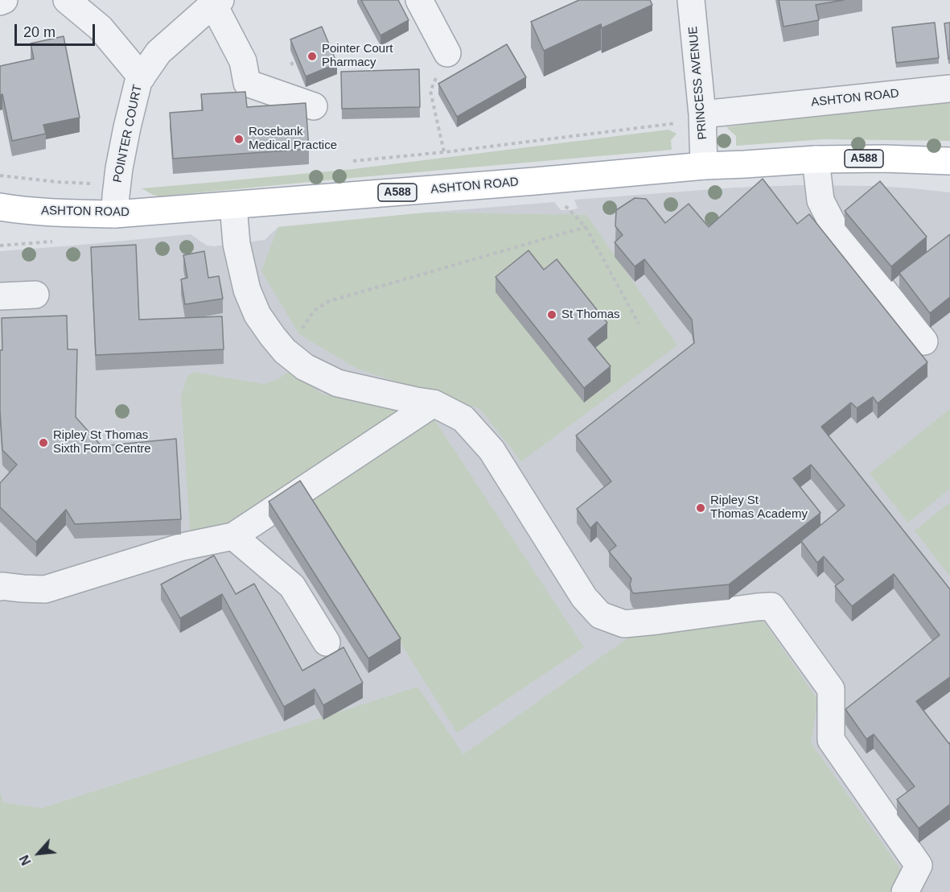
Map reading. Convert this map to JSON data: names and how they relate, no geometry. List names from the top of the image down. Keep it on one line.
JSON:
{"streets":{"main road":["ASHTON ROAD","A588"],"street":["PRINCESS AVENUE","POINTER COURT"]},"crossings":[["PRINCESS AVENUE","ASHTON ROAD"],["ASHTON ROAD","POINTER COURT"]],"places":["Pointer Court Pharmacy","Rosebank Medical Practice","St Thomas","Ripley St Thomas Sixth Form Centre","Ripley St Thomas Academy"],"scale_bar":"20 m","north":"bottom left"}
